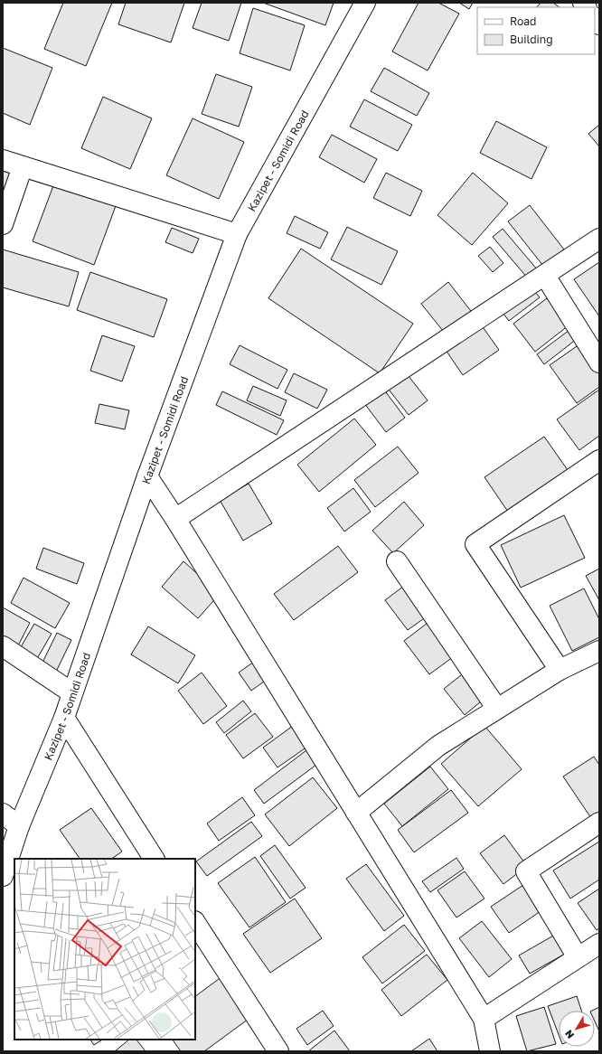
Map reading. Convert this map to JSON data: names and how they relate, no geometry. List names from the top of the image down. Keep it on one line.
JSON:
{"streets":{"street":["Kazipet - Somidi Road"]},"legend":["Road","Building"],"north":"bottom left"}
